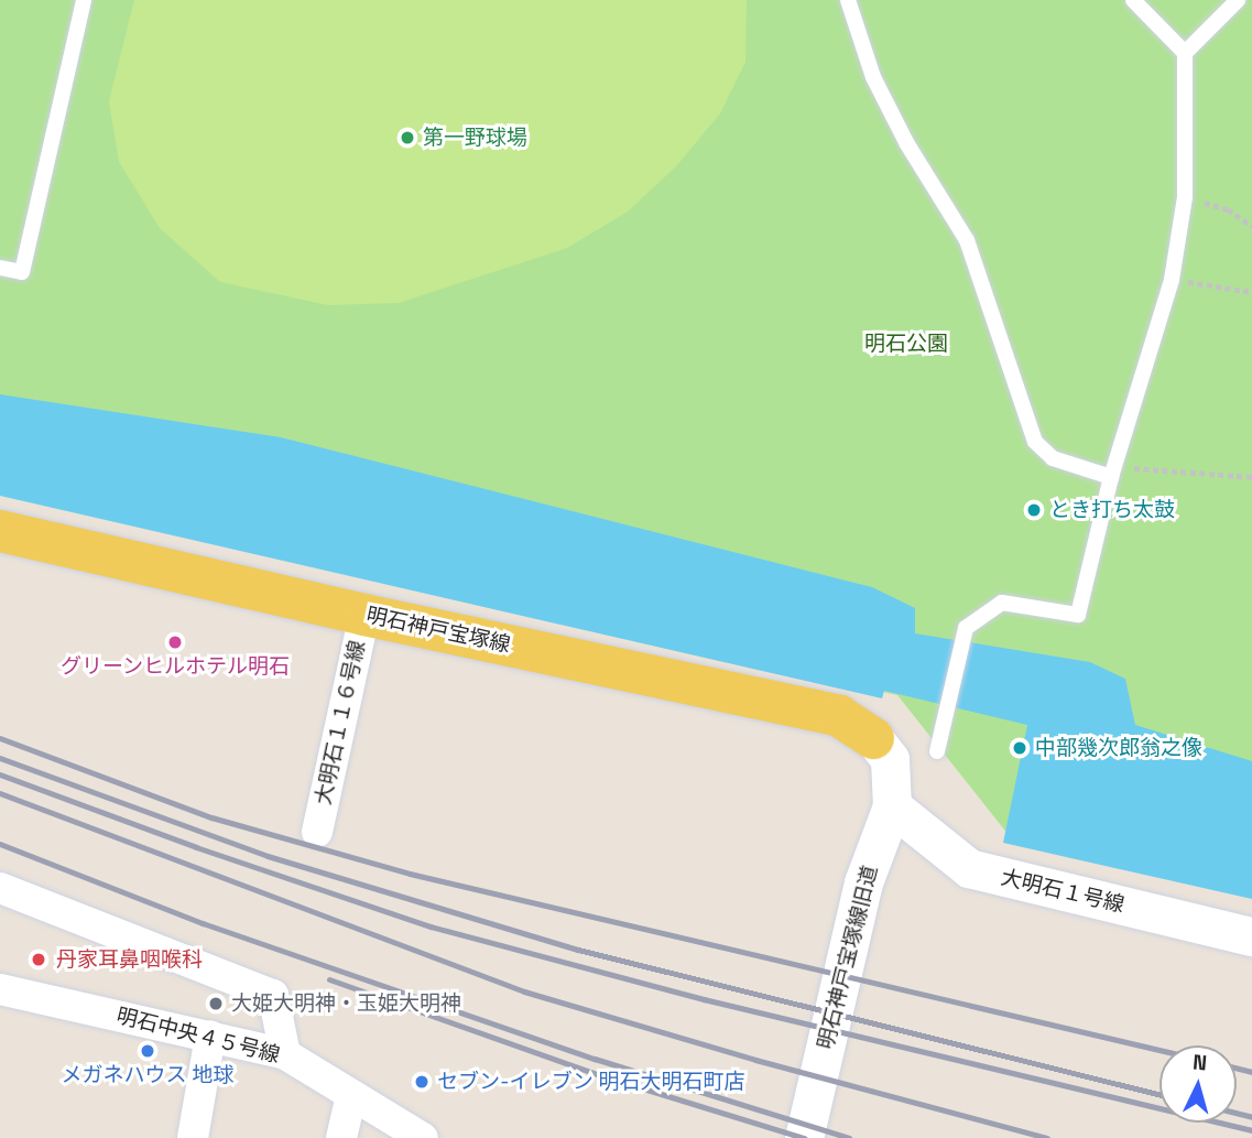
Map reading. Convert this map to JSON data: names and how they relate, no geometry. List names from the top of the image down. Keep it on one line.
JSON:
{"streets":{"main road":["明石神戸宝塚線"],"street":["大明石１１６号線","大明石１号線","明石神戸宝塚線旧道","明石中央４５号線"]},"crossings":[["明石神戸宝塚線","大明石１１６号線"],["明石神戸宝塚線","明石神戸宝塚線旧道"],["大明石１号線","明石神戸宝塚線旧道"]],"parks":["明石公園"],"places":["第一野球場","とき打ち太鼓","グリーンヒルホテル明石","中部幾次郎翁之像","丹家耳鼻咽喉科","大姫大明神・玉姫大明神","メガネハウス 地球","セブン-イレブン 明石大明石町店"],"north":"top"}
